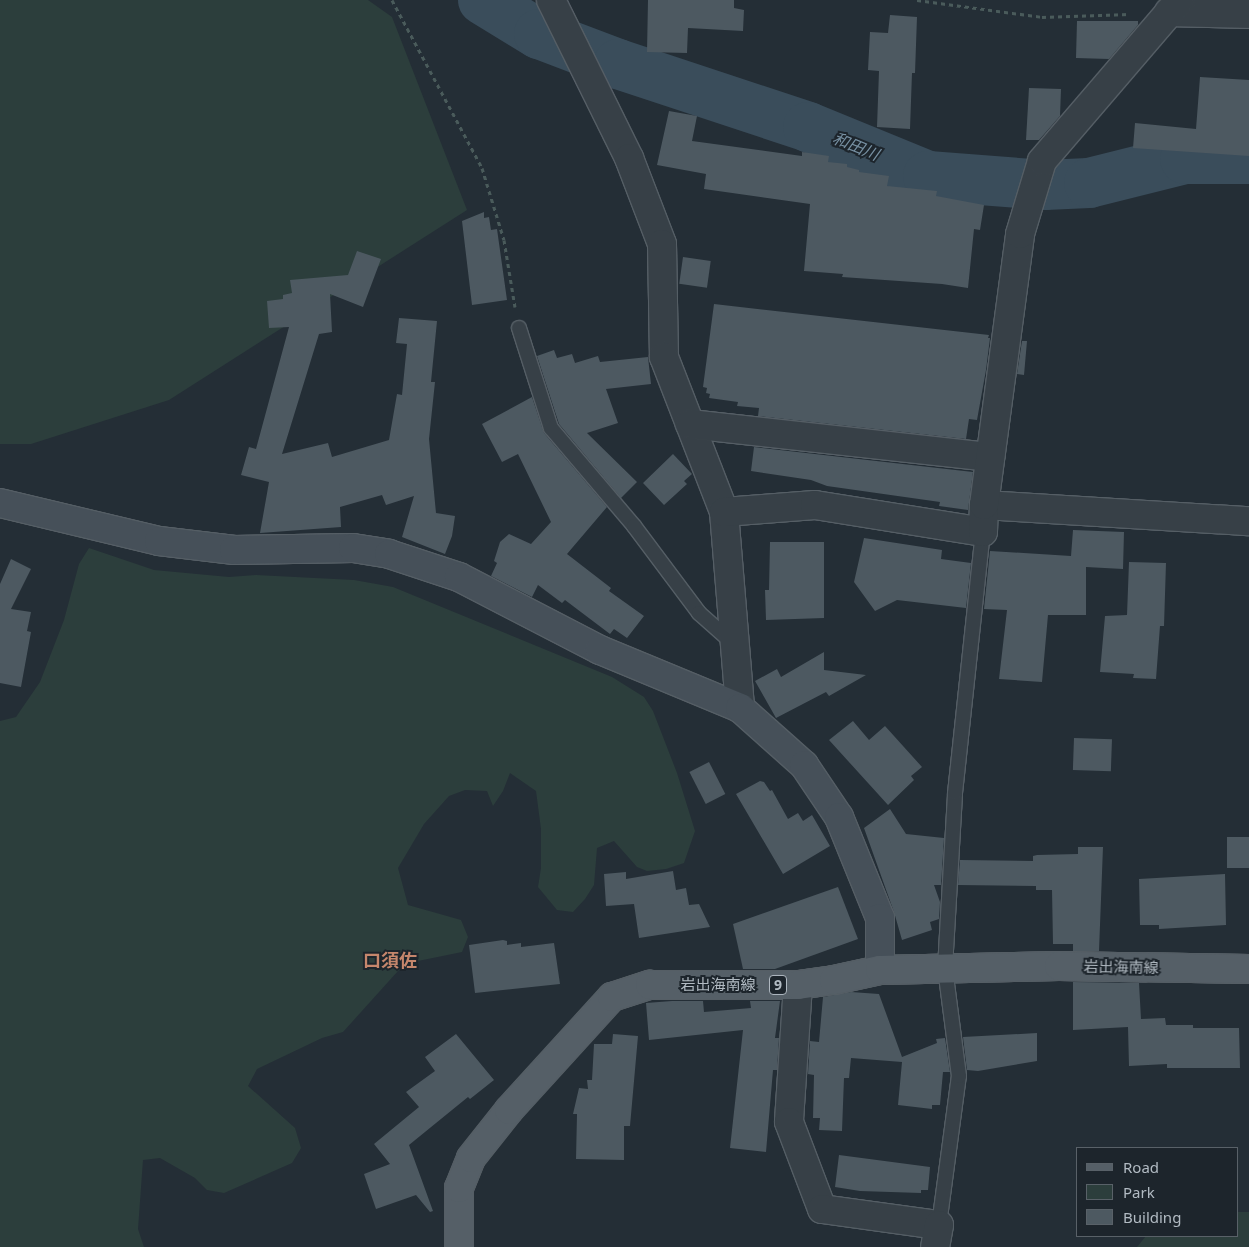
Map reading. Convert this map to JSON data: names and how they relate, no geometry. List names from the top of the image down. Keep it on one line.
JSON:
{"streets":{"main road":["岩出海南線","9"]},"districts":["口須佐"],"water":["和田川"],"legend":["Road","Park","Building"]}
